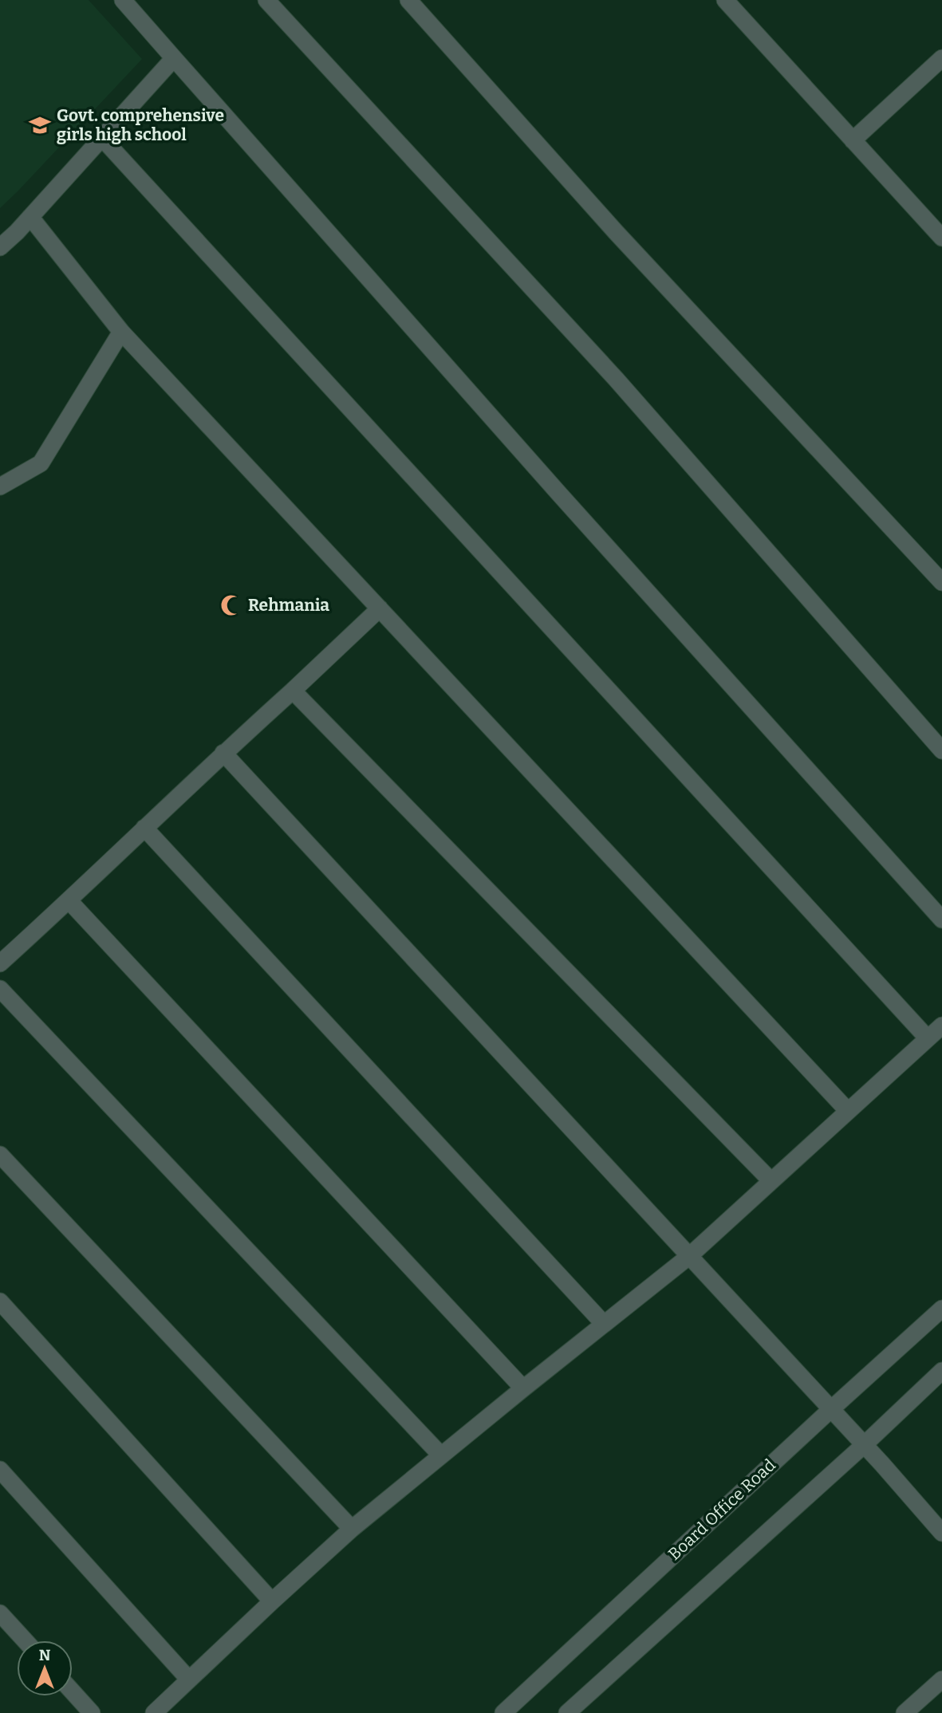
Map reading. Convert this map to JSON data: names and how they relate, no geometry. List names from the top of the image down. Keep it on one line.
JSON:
{"streets":{"street":["Board Office Road"]},"places":{"school or university":["Govt. comprehensive girls high school"],"mosque":["Rehmania"]},"north":"top"}
